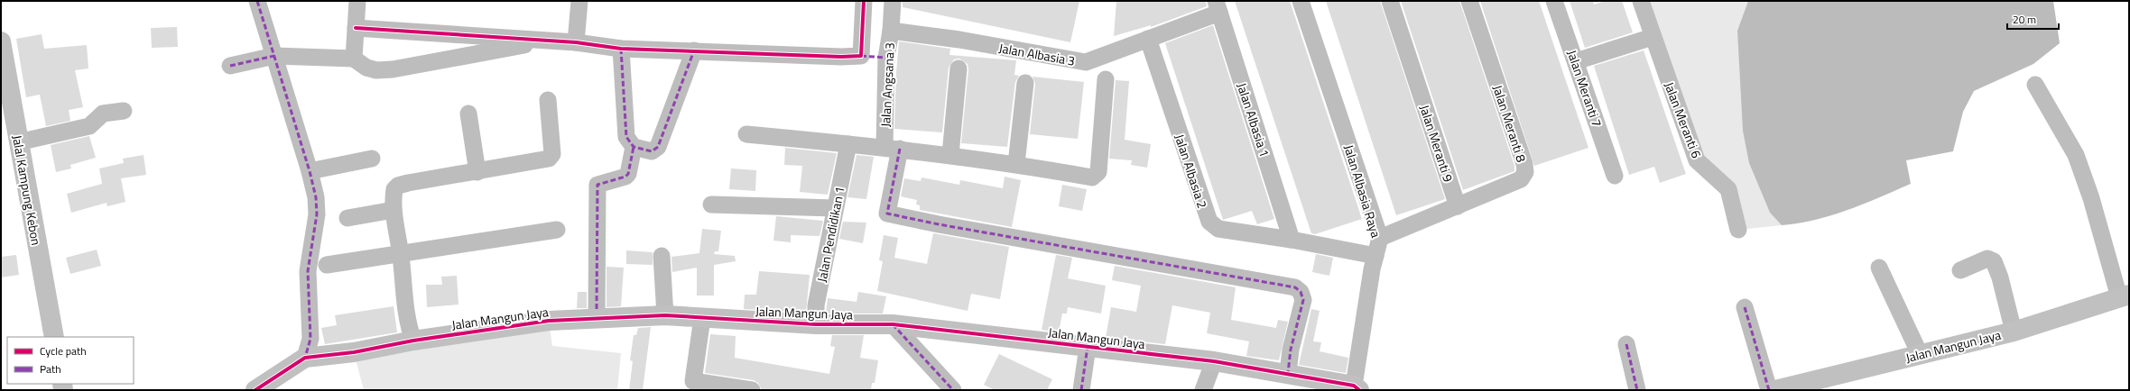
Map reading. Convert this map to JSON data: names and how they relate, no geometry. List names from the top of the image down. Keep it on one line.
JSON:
{"streets":{"street":["Jalan Albasia 3","Jalan Angsana 3","Jalan Meranti 7","Jalan Albasia 1","Jalan Meranti 6","Jalan Meranti 8","Jalan Meranti 9","Jalan Albasia 2","Jalal Kampung Kebon","Jalan Albasia Raya","Jalan Pendidikan 1","Jalan Mangun Jaya"]},"crossings":[["Jalan Albasia 3","Jalan Angsana 3"],["Jalan Albasia 3","Jalan Albasia 1"],["Jalan Albasia 3","Jalan Albasia 2"],["Jalan Angsana 3","Jalan Mangun Jaya"],["Jalan Albasia 1","Jalan Albasia 2"],["Jalan Meranti 8","Jalan Meranti 9"],["Jalan Albasia 2","Jalan Albasia Raya"],["Jalan Albasia Raya","Jalan Mangun Jaya"],["Jalan Pendidikan 1","Jalan Mangun Jaya"]],"legend":["Cycle path","Path"],"scale_bar":"20 m"}
